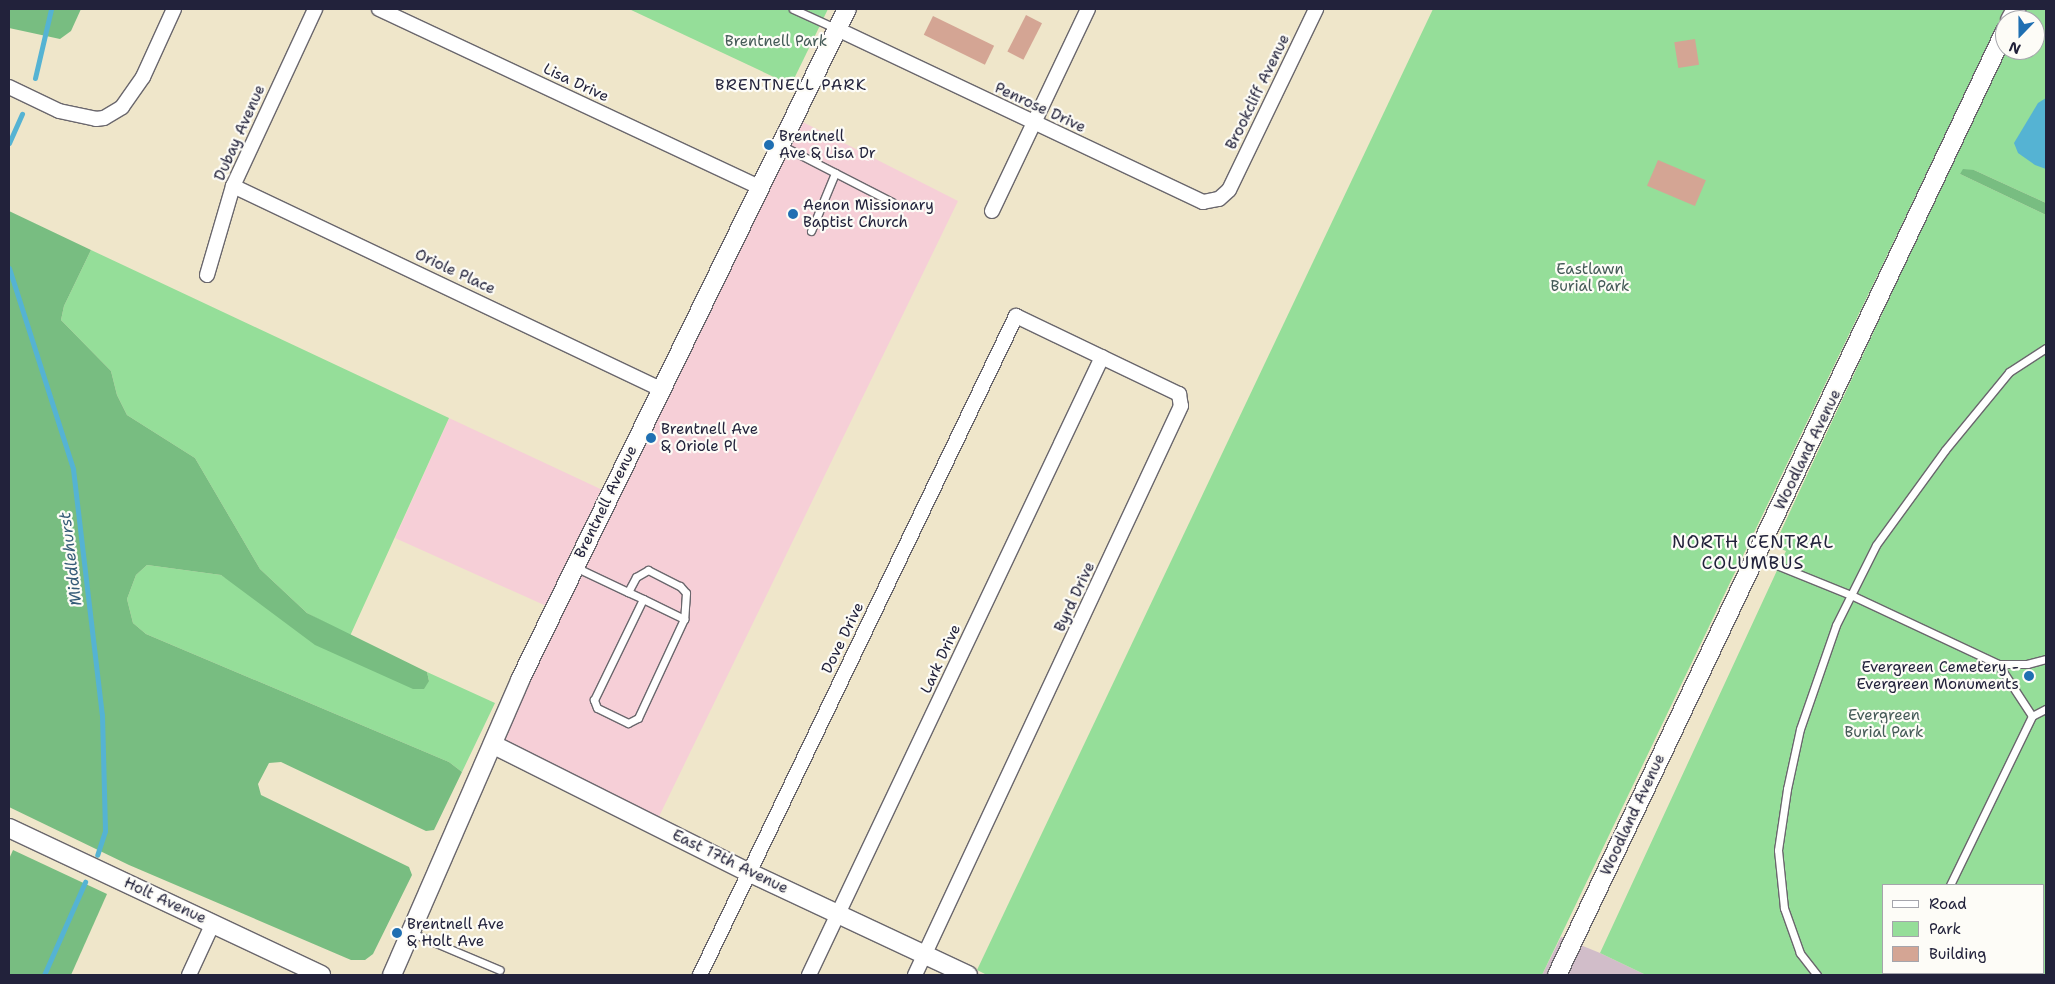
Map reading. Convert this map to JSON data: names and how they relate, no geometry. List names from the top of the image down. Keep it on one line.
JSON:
{"streets":{"street":["Lisa Drive","Brookcliff Avenue","Penrose Drive","Dubay Avenue","Oriole Place","Woodland Avenue","Brentnell Avenue","Byrd Drive","Dove Drive","Lark Drive","East 17th Avenue","Holt Avenue"]},"crossings":[["Lisa Drive","Brentnell Avenue"],["Brookcliff Avenue","Penrose Drive"],["Penrose Drive","Brentnell Avenue"],["Dubay Avenue","Oriole Place"],["Oriole Place","Brentnell Avenue"],["Brentnell Avenue","East 17th Avenue"],["Byrd Drive","Dove Drive"],["Byrd Drive","Lark Drive"],["Byrd Drive","East 17th Avenue"],["Dove Drive","East 17th Avenue"],["Lark Drive","East 17th Avenue"]],"districts":["BRENTNELL PARK","NORTH CENTRAL COLUMBUS"],"water":["Middlehurst"],"parks":["Brentnell Park","Eastlawn Burial Park","Evergreen Burial Park"],"places":["Brentnell Ave & Lisa Dr","Aenon Missionary Baptist Church","Brentnell Ave & Oriole Pl","Evergreen Cemetery - Evergreen Monuments","Brentnell Ave & Holt Ave"],"legend":["Road","Park","Building"],"north":"bottom"}
